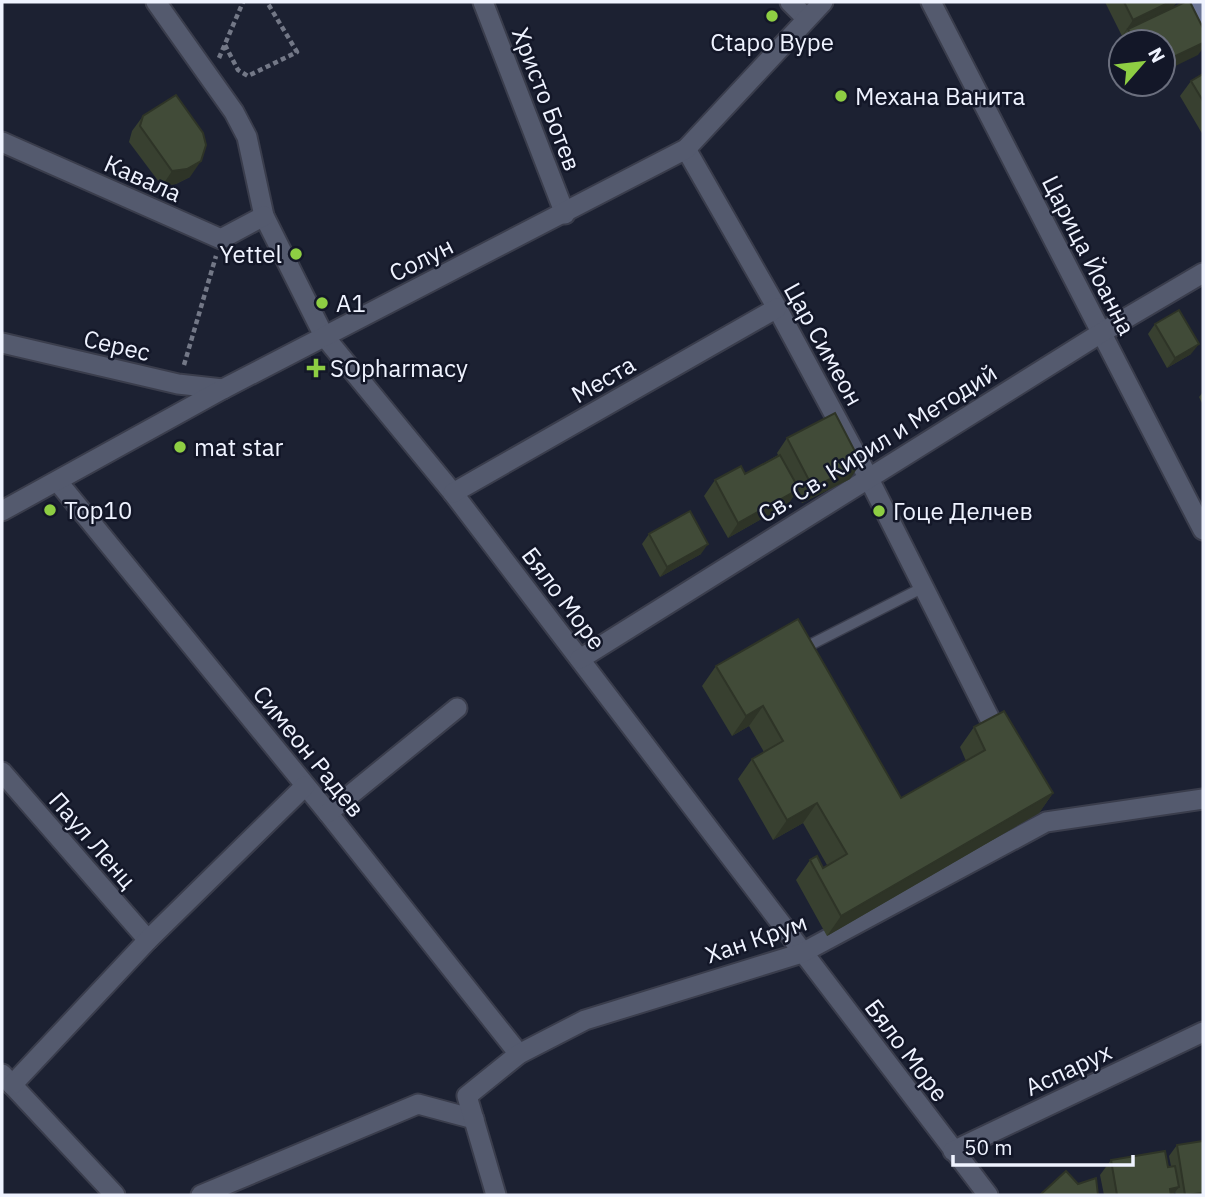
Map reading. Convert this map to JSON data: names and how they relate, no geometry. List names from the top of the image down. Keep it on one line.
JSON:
{"streets":{"street":["Христо Ботев","Кавала","Царица Йоанна","Солун","Цар Симеон","Серес","Места","Св. Св. Кирил и Методий","Бяло Море","Симеон Радев","Паул Ленц","Хан Крум","Аспарух"]},"crossings":[["Христо Ботев","Солун"],["Царица Йоанна","Св. Св. Кирил и Методий"],["Солун","Цар Симеон"],["Солун","Серес"],["Солун","Бяло Море"],["Солун","Симеон Радев"],["Цар Симеон","Места"],["Цар Симеон","Св. Св. Кирил и Методий"],["Места","Бяло Море"],["Св. Св. Кирил и Методий","Бяло Море"],["Бяло Море","Хан Крум"],["Бяло Море","Аспарух"],["Симеон Радев","Хан Крум"]],"places":{"other":["Ctapo Bype","Механа Ванита","Yettel","A1","mat star","Top10","Гоце Делчев"],"health":["SOpharmacy"]},"scale_bar":"50 m","north":"top right"}
